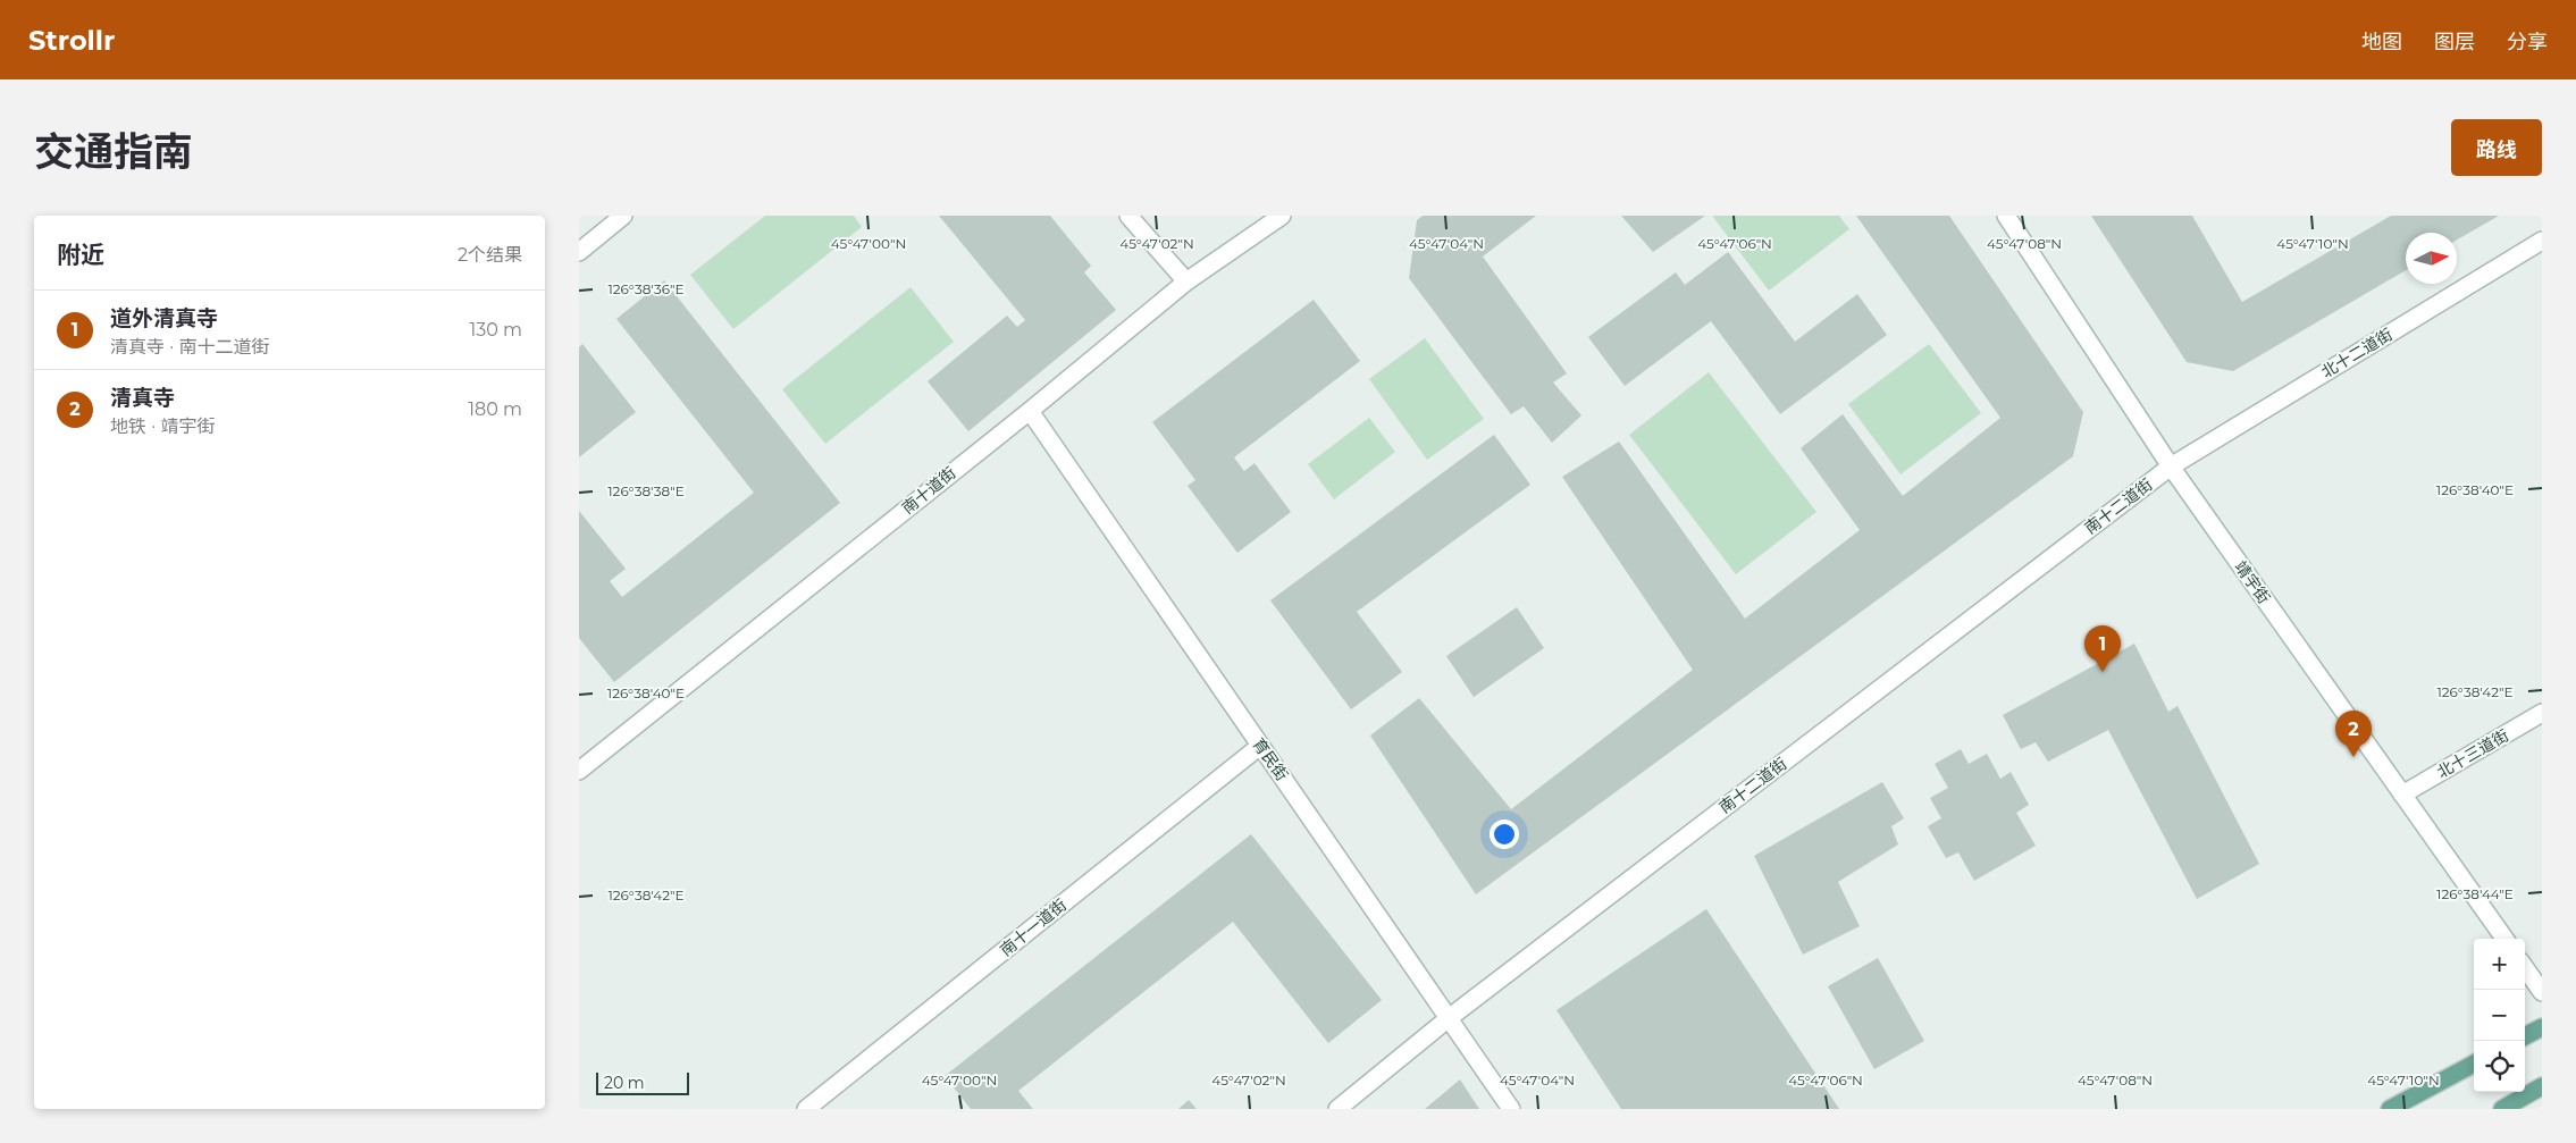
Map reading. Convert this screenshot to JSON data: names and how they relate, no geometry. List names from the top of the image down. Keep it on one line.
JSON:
{"streets":{"street":["北十二道街","南十道街","南十二道街","靖宇街","北十三道街","育民街","南十一道街"]},"crossings":[["北十二道街","南十二道街"],["北十二道街","靖宇街"],["南十道街","育民街"],["南十二道街","靖宇街"],["南十二道街","育民街"],["靖宇街","北十三道街"],["育民街","南十一道街"]],"scale_bar":"20 m","north":"right","page":{"header":"Strollr","nav":["地图","图层","分享"],"title":"交通指南","buttons":"路线","heading":["附近","2个结果"],"list":[{"mark":"1","name":"道外清真寺","note":"清真寺 · 南十二道街","value":"130 m"},{"mark":"2","name":"清真寺","note":"地铁 · 靖宇街","value":"180 m"}],"pins":["1","2"],"map_buttons":["+","−"],"scale":"20 m"},"coordinates":["45°47'00\"N","45°47'02\"N","45°47'04\"N","45°47'06\"N","45°47'08\"N","45°47'10\"N","126°38'36\"E","126°38'40\"E","126°38'38\"E","126°38'42\"E","126°38'44\"E"]}
